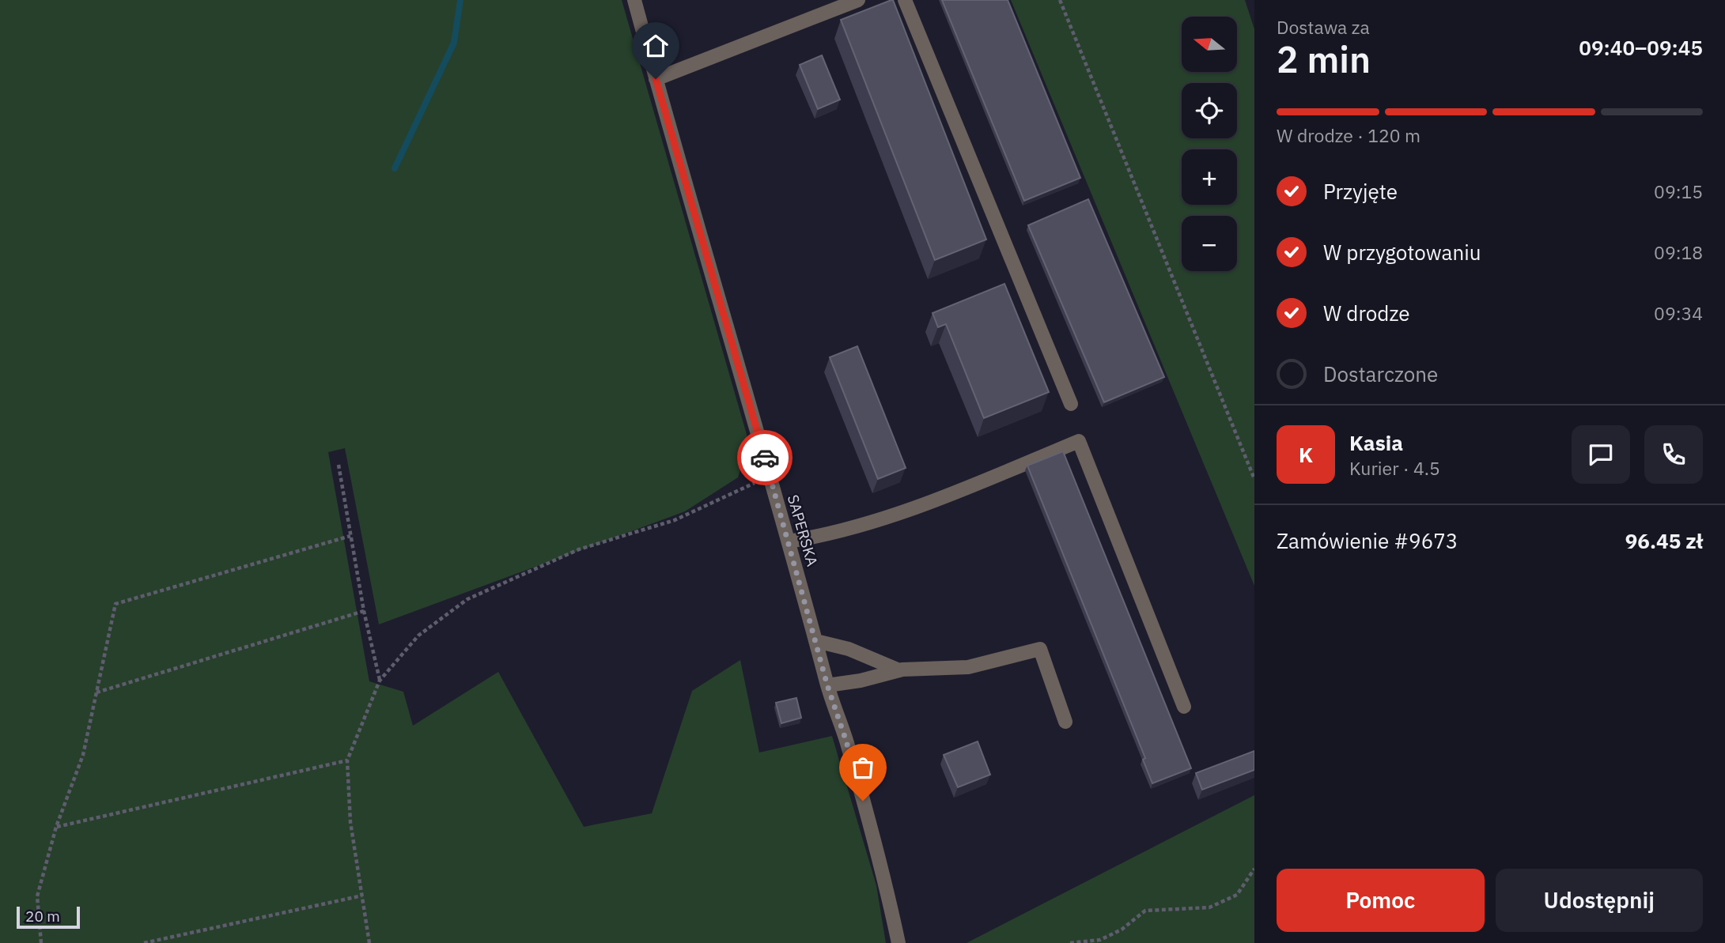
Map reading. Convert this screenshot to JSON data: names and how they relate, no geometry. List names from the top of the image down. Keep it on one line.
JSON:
{"streets":{"street":["SAPERSKA"]},"scale_bar":"20 m","north":"left","page":{"heading":["2 min","Dostawa za","09:40–09:45"],"panel":["Kasia","Kurier · 4.5","Zamówienie #9673","96.45 zł"],"map_buttons":["+","−"],"bar":"W drodze · 120 m","list":[["Przyjęte","09:15"],["W przygotowaniu","09:18"],["W drodze","09:34"],"Dostarczone"],"round":"K","buttons":["Pomoc","Udostępnij"],"scale":"20 m"}}
